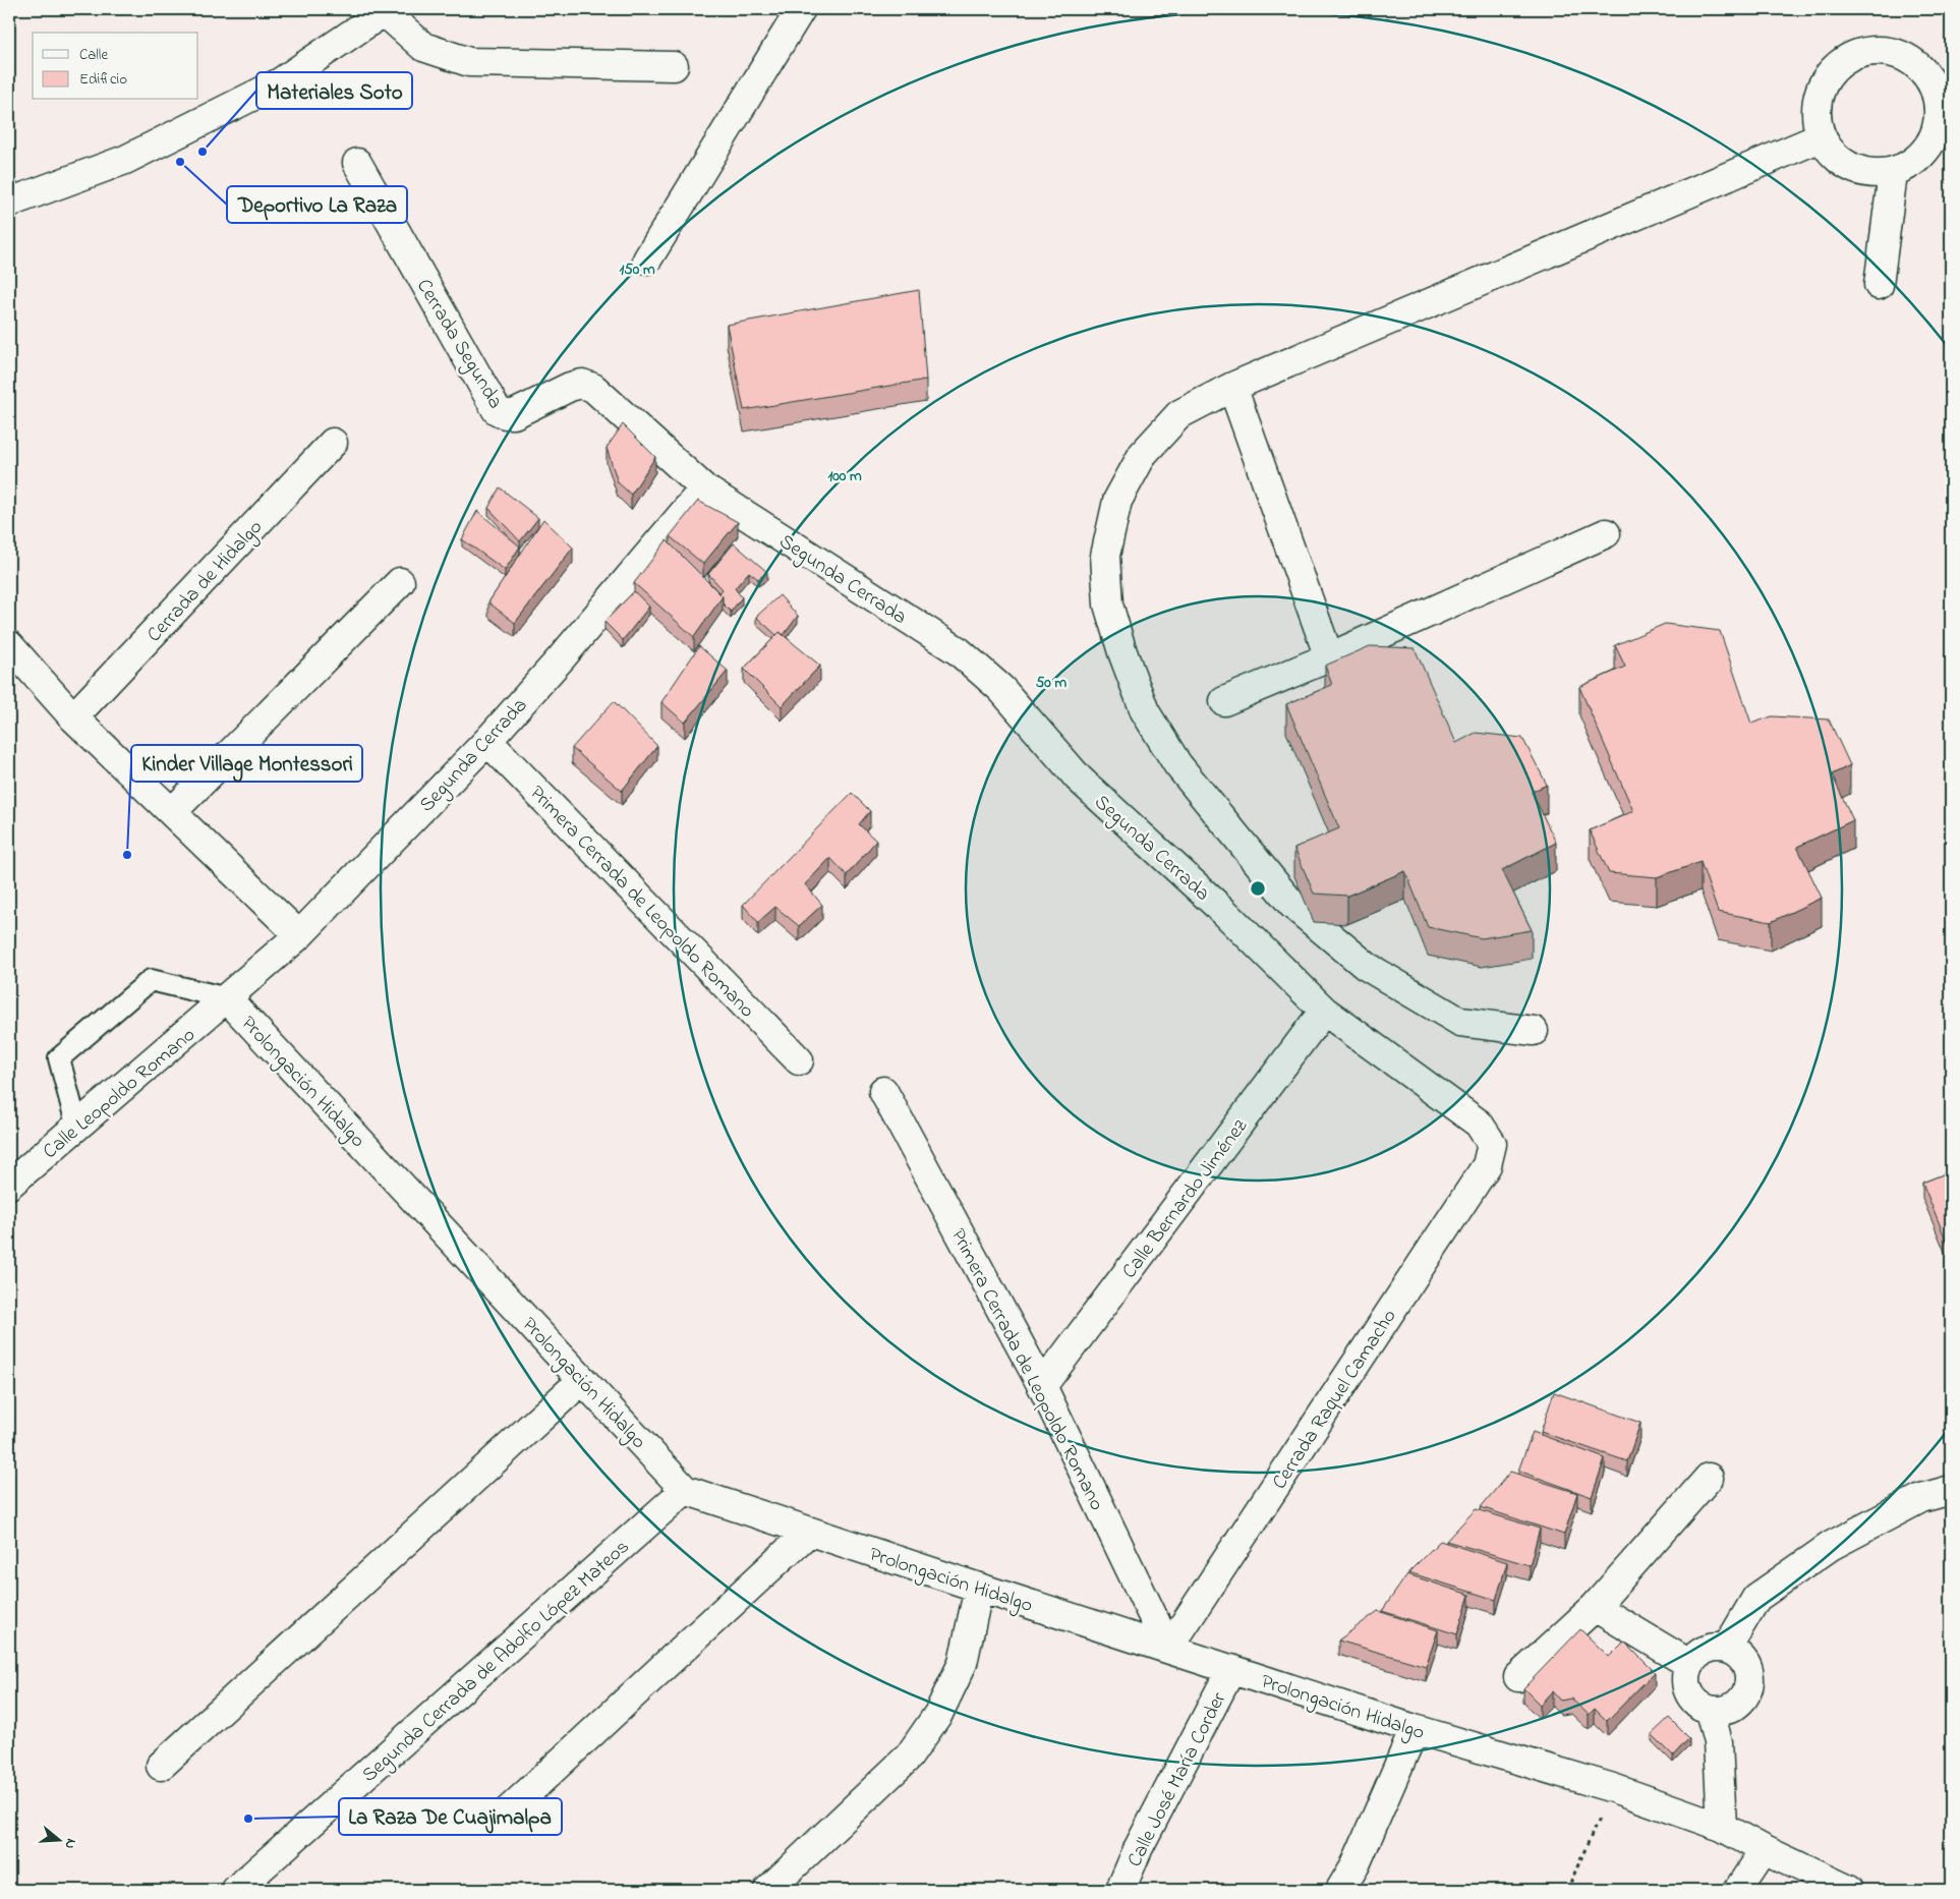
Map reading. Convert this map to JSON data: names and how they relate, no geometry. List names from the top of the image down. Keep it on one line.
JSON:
{"streets":{"street":["Cerrada Segunda","Segunda Cerrada","Cerrada de Hidalgo","Primera Cerrada de Leopoldo Romano","Prolongación Hidalgo","Calle Leopoldo Romano","Calle Bernardo Jiménez","Cerrada Raquel Camacho","Segunda Cerrada de Adolfo López Mateos","Calle José María Corder"]},"crossings":[["Cerrada Segunda","Segunda Cerrada"],["Segunda Cerrada","Primera Cerrada de Leopoldo Romano"],["Segunda Cerrada","Prolongación Hidalgo"],["Segunda Cerrada","Calle Leopoldo Romano"],["Segunda Cerrada","Calle Bernardo Jiménez"],["Segunda Cerrada","Cerrada Raquel Camacho"],["Primera Cerrada de Leopoldo Romano","Prolongación Hidalgo"],["Primera Cerrada de Leopoldo Romano","Calle Bernardo Jiménez"],["Primera Cerrada de Leopoldo Romano","Cerrada Raquel Camacho"],["Prolongación Hidalgo","Calle Leopoldo Romano"],["Prolongación Hidalgo","Cerrada Raquel Camacho"],["Prolongación Hidalgo","Segunda Cerrada de Adolfo López Mateos"],["Prolongación Hidalgo","Calle José María Corder"]],"places":["Materiales Soto","Deportivo La Raza","Kinder Village Montessori","La Raza De Cuajimalpa"],"legend":["Calle","Edificio"],"north":"right","rings":["150 m","100 m","50 m"]}
